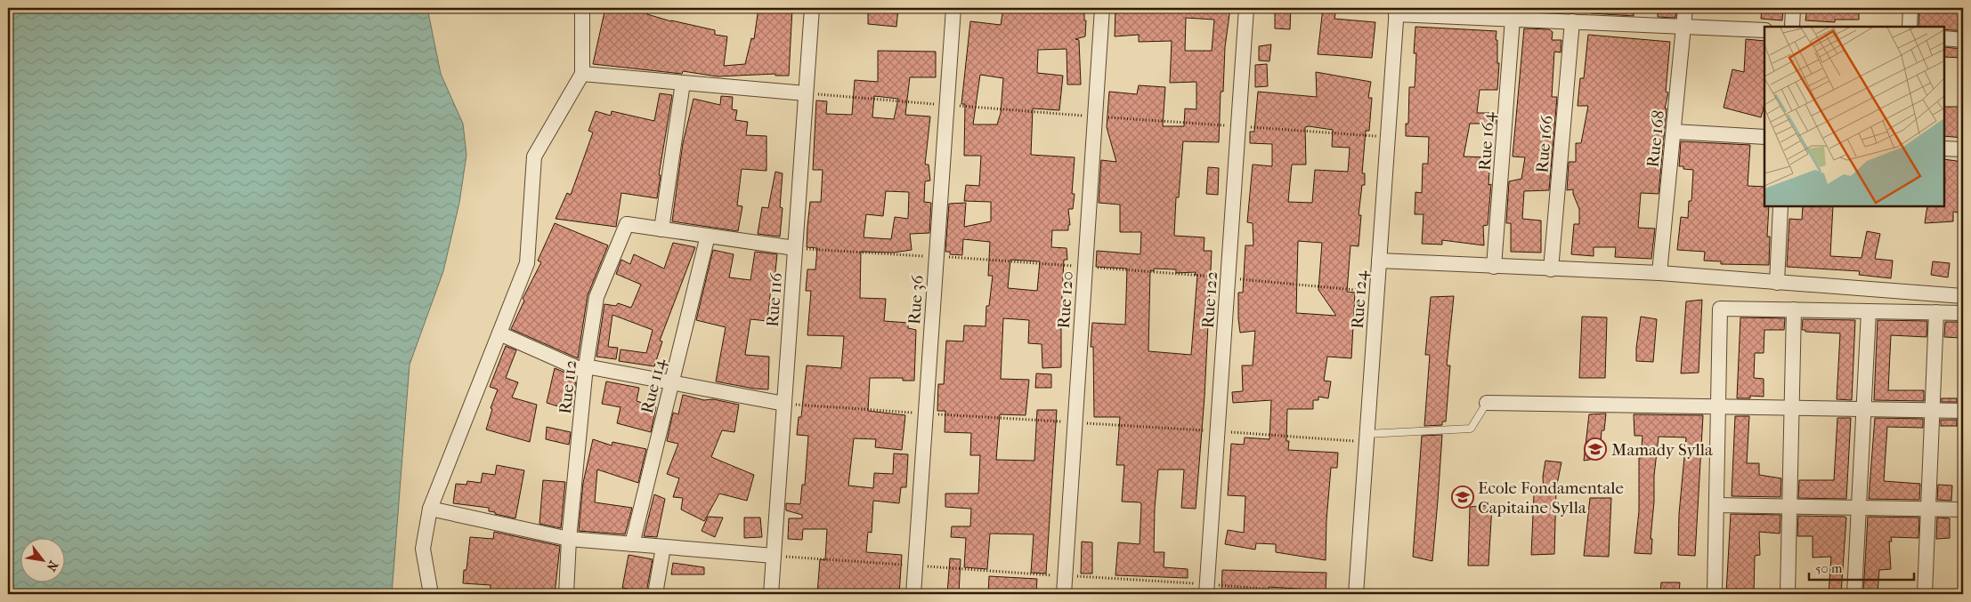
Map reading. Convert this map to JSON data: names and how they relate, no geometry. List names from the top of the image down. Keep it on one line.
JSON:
{"streets":{"street":["Rue 168","Rue 164","Rue 166","Rue 116","Rue 36","Rue 120","Rue 122","Rue 124","Rue 114","Rue 112"]},"crossings":[["Rue 116","Rue 112"],["Rue 114","Rue 112"]],"places":{"school or university":["Mamady Sylla","Ecole Fondamentale Capitaine Sylla"]},"scale_bar":"50 m","north":"bottom right"}
